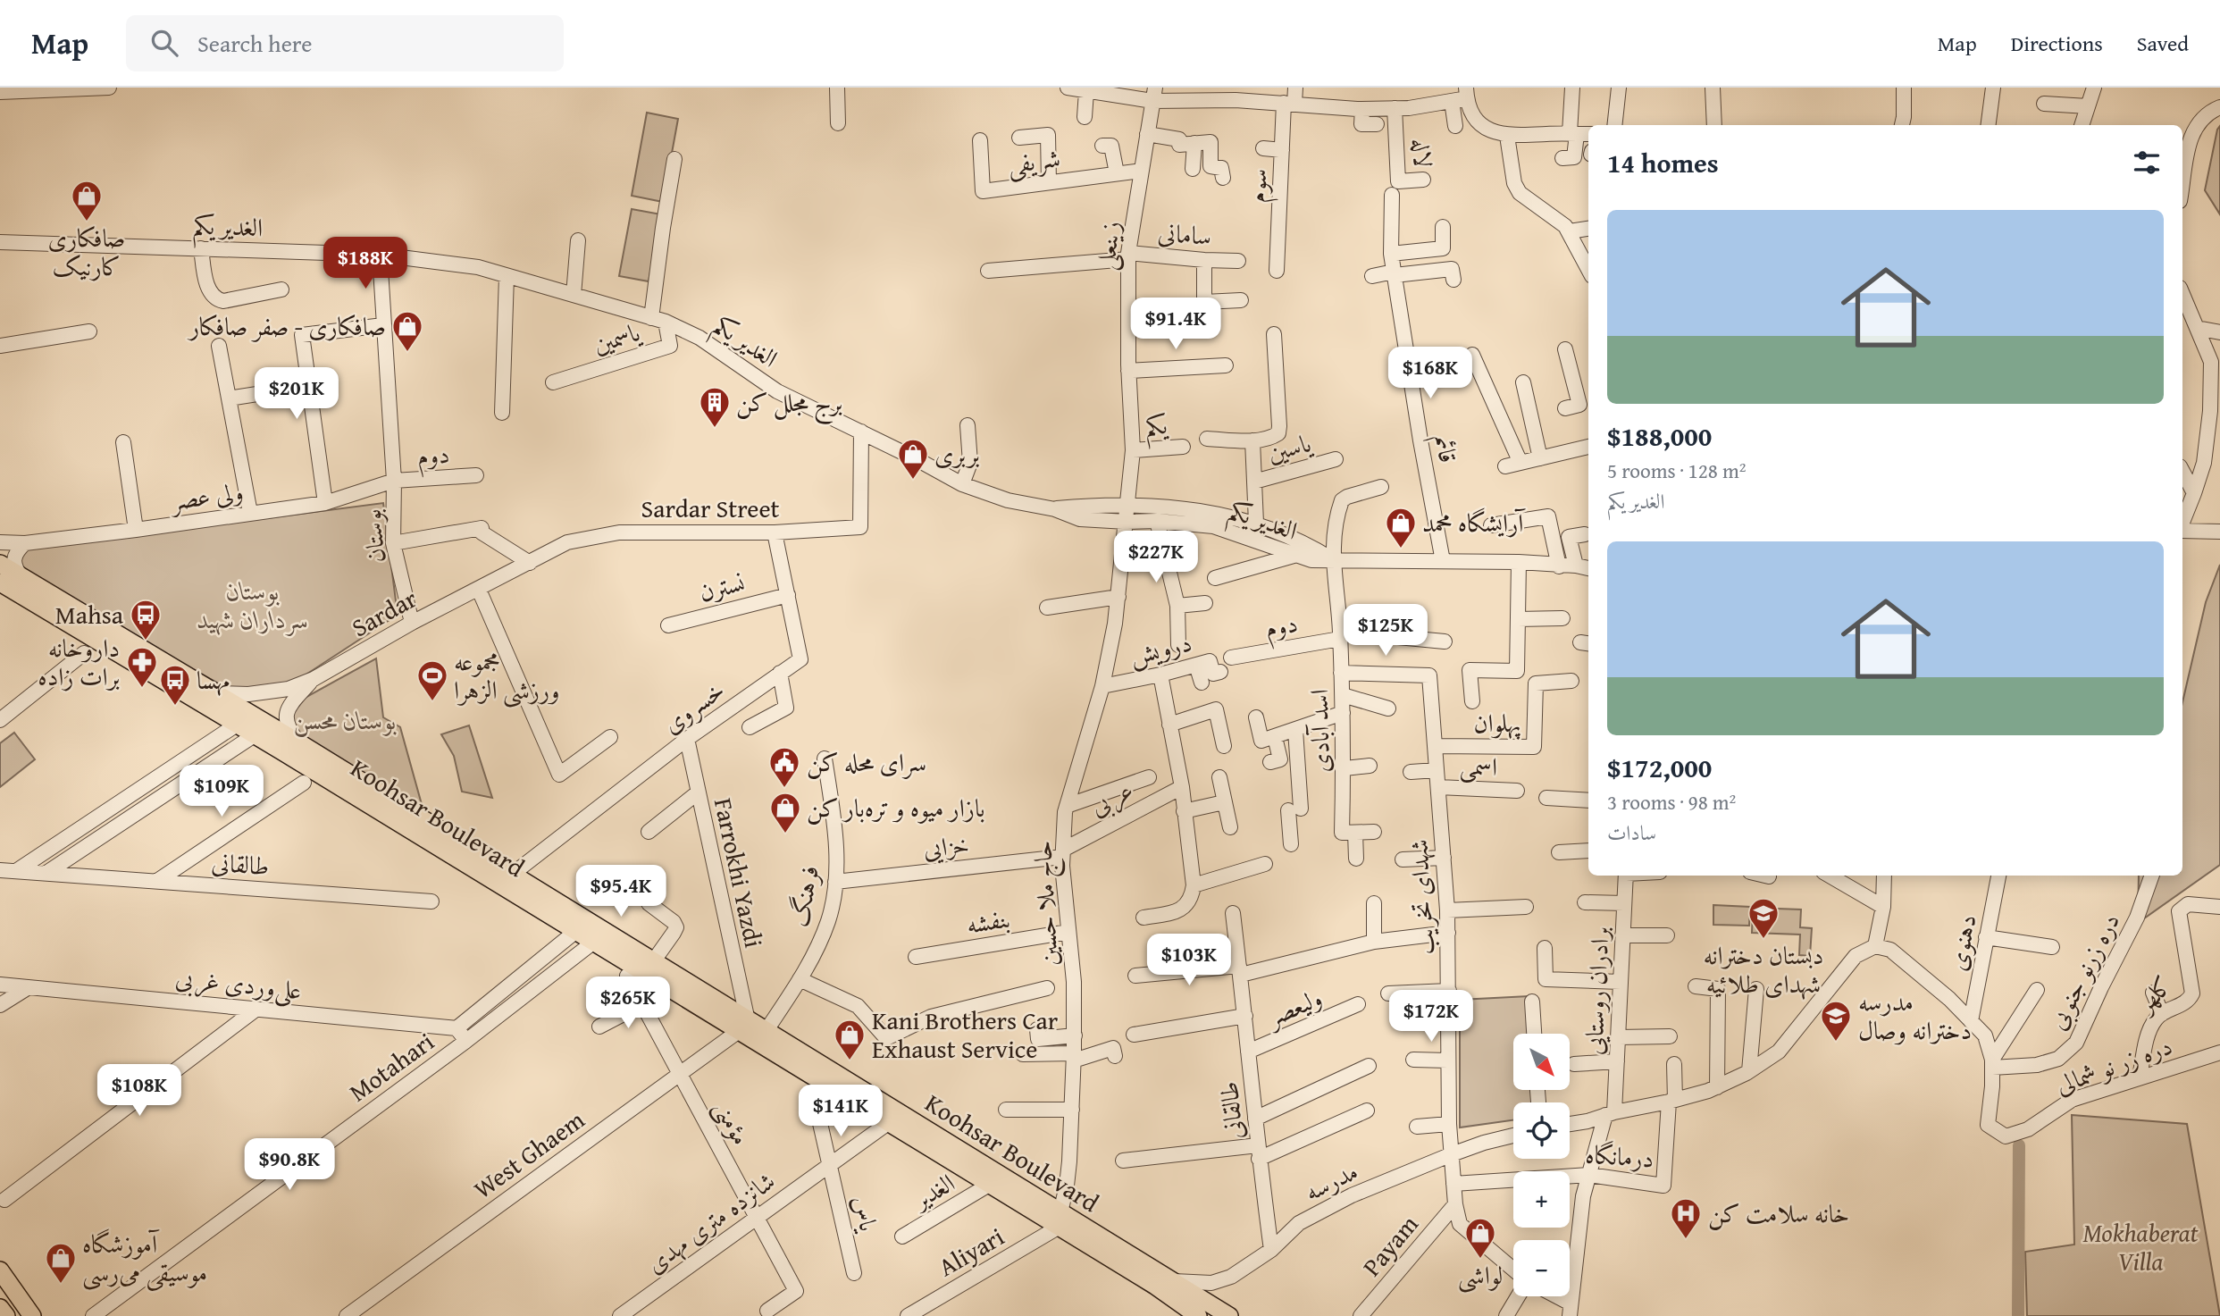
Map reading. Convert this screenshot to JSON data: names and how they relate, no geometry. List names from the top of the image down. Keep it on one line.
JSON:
{"streets":{"main road":["Koohsar Boulevard"],"street":["لاله","شریفی","سوم","الغدیر یکم","سامانی","زینعلی","یاسمین","یکم","یاسین","قائم","دوم","ولی عصر","Sardar Street","بوستان","نسترن","Sardar","درویش","خسروی","پهلوان","اسد آبادی","اسمی","عربی","خزایی","طالقانی","Farrokhi Yazdi","فرهنگ","شهدای تخریب","حاج ملا حسین","بنفشه","دهنوی","دره زرنو جنوبی","علی‌وردی غربی","برادران روستایی","کلهر","ولیعصر","دره زر نو شمالی","Motahari","مؤمنی","West Ghaem","درمانگاه","مدرسه","الغدیر","یاس","شانزده متری مهدی","Payam","Aliyari"]},"crossings":[["شریفی","زینعلی"],["الغدیر یکم","زینعلی"],["الغدیر یکم","یاسمین"],["الغدیر یکم","قائم"],["الغدیر یکم","Sardar Street"],["الغدیر یکم","بوستان"],["الغدیر یکم","پهلوان"],["الغدیر یکم","اسد آبادی"],["الغدیر یکم","حاج ملا حسین"],["سامانی","زینعلی"],["زینعلی","یکم"],["زینعلی","حاج ملا حسین"],["دوم","ولی عصر"],["دوم","بوستان"],["دوم","اسد آبادی"],["ولی عصر","بوستان"],["Sardar Street","Sardar"],["Sardar Street","خسروی"],["بوستان","Sardar"],["نسترن","خسروی"],["Sardar","Koohsar Boulevard"],["درویش","حاج ملا حسین"],["خسروی","Koohsar Boulevard"],["خسروی","Farrokhi Yazdi"],["پهلوان","شهدای تخریب"],["اسد آبادی","شهدای تخریب"],["اسمی","شهدای تخریب"],["عربی","خزایی"],["عربی","حاج ملا حسین"],["Koohsar Boulevard","Farrokhi Yazdi"],["Koohsar Boulevard","فرهنگ"],["Koohsar Boulevard","حاج ملا حسین"],["Koohsar Boulevard","Motahari"],["Koohsar Boulevard","West Ghaem"],["Koohsar Boulevard","مدرسه"],["Koohsar Boulevard","الغدیر"],["Koohsar Boulevard","شانزده متری مهدی"],["Koohsar Boulevard","Aliyari"],["خزایی","فرهنگ"],["خزایی","حاج ملا حسین"],["طالقانی","ولیعصر"],["طالقانی","مدرسه"],["Farrokhi Yazdi","West Ghaem"],["شهدای تخریب","درمانگاه"],["شهدای تخریب","مدرسه"],["شهدای تخریب","Payam"],["حاج ملا حسین","بنفشه"],["حاج ملا حسین","Aliyari"],["دهنوی","دره زر نو شمالی"],["دره زرنو جنوبی","دره زر نو شمالی"],["علی‌وردی غربی","Motahari"],["برادران روستایی","درمانگاه"],["کلهر","دره زر نو شمالی"],["مؤمنی","West Ghaem"],["مؤمنی","شانزده متری مهدی"],["یاس","شانزده متری مهدی"]],"parks":["بوستان سرداران شهید","بوستان محسن","Mokhaberat Villa"],"places":{"shop":["صافکاری کارنیک","صافکاری - صفر صافکار","بربری","آرایشگاه محمد","بازار میوه و تره‌بار کن","Kani Brothers Car Exhaust Service","لواشی","آموزشگاه موسیقی می‌رسی"],"building":["برج مجلل کن"],"bus stop":["Mahsa","مهسا"],"pharmacy":["داروخانه برات زاده"],"sports":["مجموعه ورزشی الزهرا"],"public building":["سرای محله کن"],"school or university":["دبستان دخترانه شهدای طلائیه","مدرسه دخترانه وصال"],"hospital":["خانه سلامت کن"]},"north":"bottom right","page":{"header":"Map","search":"Search here","nav":["Map","Directions","Saved"],"heading":"14 homes","list":[{"name":"$188,000","note":"5 rooms · 128 m² · الغدیر یکم"},{"name":"$172,000","note":"3 rooms · 98 m² · سادات"}],"price":["$188K","$91.4K","$168K","$201K","$227K","$125K","$109K","$95.4K","$103K","$265K","$172K","$108K","$141K","$90.8K"],"map_buttons":["+","−"]}}
